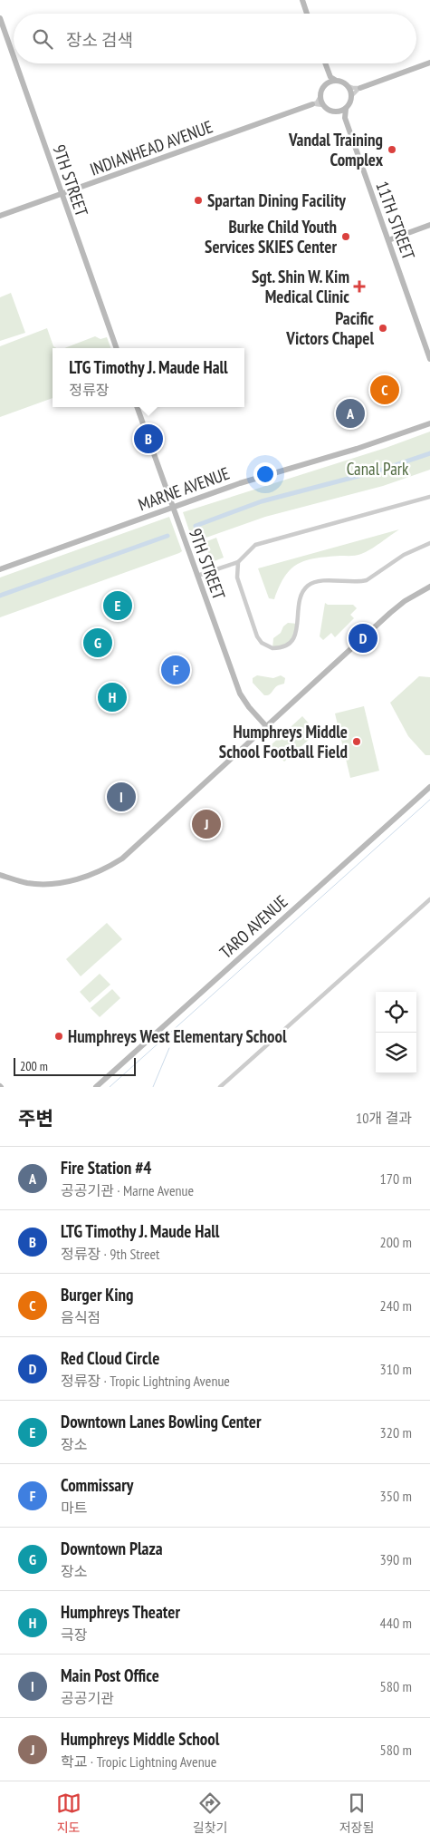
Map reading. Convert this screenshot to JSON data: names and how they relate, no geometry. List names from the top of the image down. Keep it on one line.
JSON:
{"streets":{"street":["INDIANHEAD AVENUE","9TH STREET","11TH STREET","MARNE AVENUE","TARO AVENUE"]},"crossings":[["INDIANHEAD AVENUE","9TH STREET"],["9TH STREET","MARNE AVENUE"]],"parks":["Canal Park"],"places":{"other":["Vandal Training Complex","Spartan Dining Facility","Burke Child Youth Services SKIES Center","Pacific Victors Chapel","Humphreys Middle School Football Field","Humphreys West Elementary School"],"health":["Sgt. Shin W. Kim Medical Clinic"]},"scale_bar":"200 m","page":{"search":"장소 검색","popup":["LTG Timothy J. Maude Hall","정류장"],"pins":["C","A","B","E","D","G","F","H","I","J"],"scale":"200 m","heading":["주변","10개 결과"],"list":[{"mark":"A","name":"Fire Station #4","note":"공공기관 · Marne Avenue","value":"170 m"},{"mark":"B","name":"LTG Timothy J. Maude Hall","note":"정류장 · 9th Street","value":"200 m"},{"mark":"C","name":"Burger King","note":"음식점","value":"240 m"},{"mark":"D","name":"Red Cloud Circle","note":"정류장 · Tropic Lightning Avenue","value":"310 m"},{"mark":"E","name":"Downtown Lanes Bowling Center","note":"장소","value":"320 m"},{"mark":"F","name":"Commissary","note":"마트","value":"350 m"},{"mark":"G","name":"Downtown Plaza","note":"장소","value":"390 m"},{"mark":"H","name":"Humphreys Theater","note":"극장","value":"440 m"},{"mark":"I","name":"Main Post Office","note":"공공기관","value":"580 m"},{"mark":"J","name":"Humphreys Middle School","note":"학교 · Tropic Lightning Avenue","value":"580 m"}],"nav":["지도","길찾기","저장됨"]}}
